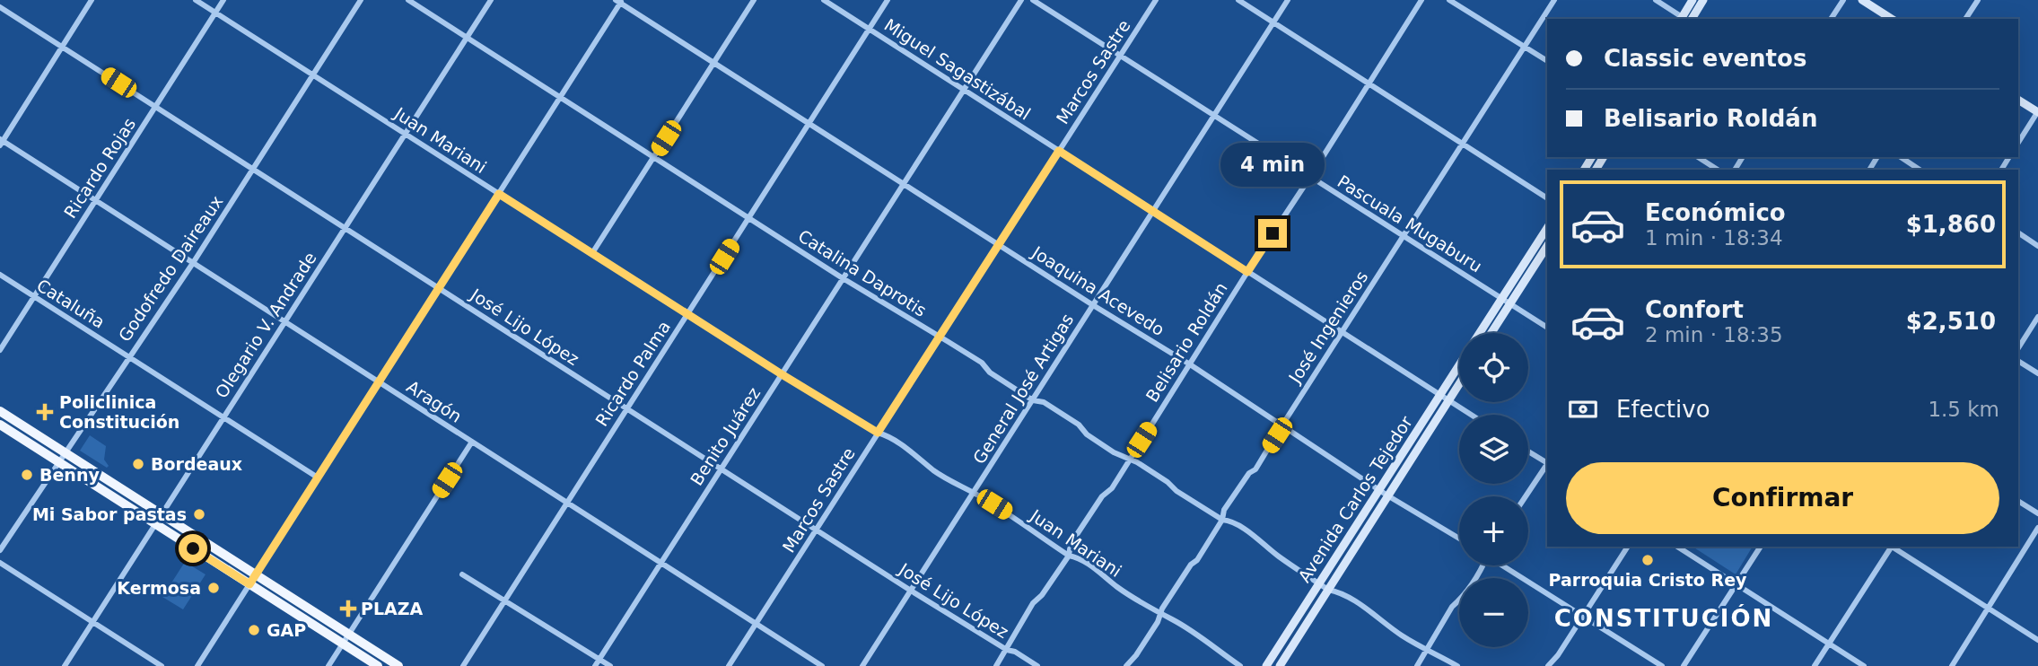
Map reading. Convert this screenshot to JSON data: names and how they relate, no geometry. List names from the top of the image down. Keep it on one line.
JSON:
{"streets":{"main road":["Avenida Carlos Tejedor"],"street":["Miguel Sagastizábal","Marcos Sastre","Juan Mariani","Ricardo Rojas","Pascuala Mugaburu","Godofredo Daireaux","Catalina Daprotis","Joaquina Acevedo","Cataluña","Olegario V. Andrade","José Lijo López","José Ingenieros","Belisario Roldán","Ricardo Palma","General José Artigas","Aragón","Benito Juárez"]},"crossings":[["Miguel Sagastizábal","Marcos Sastre"],["Miguel Sagastizábal","José Ingenieros"],["Miguel Sagastizábal","Belisario Roldán"],["Miguel Sagastizábal","Ricardo Palma"],["Miguel Sagastizábal","General José Artigas"],["Miguel Sagastizábal","Benito Juárez"],["Miguel Sagastizábal","Avenida Carlos Tejedor"],["Marcos Sastre","Juan Mariani"],["Marcos Sastre","Pascuala Mugaburu"],["Marcos Sastre","Catalina Daprotis"],["Marcos Sastre","Joaquina Acevedo"],["Marcos Sastre","José Lijo López"],["Marcos Sastre","Aragón"],["Juan Mariani","Ricardo Rojas"],["Juan Mariani","Godofredo Daireaux"],["Juan Mariani","Olegario V. Andrade"],["Juan Mariani","José Ingenieros"],["Juan Mariani","Belisario Roldán"],["Juan Mariani","Ricardo Palma"],["Juan Mariani","General José Artigas"],["Juan Mariani","Benito Juárez"],["Ricardo Rojas","Cataluña"],["Ricardo Rojas","José Lijo López"],["Ricardo Rojas","Aragón"],["Pascuala Mugaburu","José Ingenieros"],["Pascuala Mugaburu","Belisario Roldán"],["Pascuala Mugaburu","General José Artigas"],["Godofredo Daireaux","Cataluña"],["Godofredo Daireaux","José Lijo López"],["Godofredo Daireaux","Aragón"],["Catalina Daprotis","Olegario V. Andrade"],["Catalina Daprotis","José Ingenieros"],["Catalina Daprotis","Belisario Roldán"],["Catalina Daprotis","Ricardo Palma"],["Catalina Daprotis","General José Artigas"],["Catalina Daprotis","Benito Juárez"],["Catalina Daprotis","Avenida Carlos Tejedor"],["Joaquina Acevedo","José Ingenieros"],["Joaquina Acevedo","Belisario Roldán"],["Joaquina Acevedo","Ricardo Palma"],["Joaquina Acevedo","General José Artigas"],["Joaquina Acevedo","Benito Juárez"],["Joaquina Acevedo","Avenida Carlos Tejedor"],["Cataluña","Olegario V. Andrade"],["Olegario V. Andrade","José Lijo López"],["Olegario V. Andrade","Aragón"],["José Lijo López","Belisario Roldán"],["José Lijo López","Ricardo Palma"],["José Lijo López","General José Artigas"],["José Lijo López","Benito Juárez"],["Ricardo Palma","Aragón"],["Aragón","Benito Juárez"]],"districts":["CONSTITUCIÓN"],"places":{"health":["Policlinica Constitución","PLAZA"],"other":["Bordeaux","Benny","Mi Sabor pastas","Parroquia Cristo Rey","Kermosa","GAP"]},"page":{"banner":["Classic eventos","Belisario Roldán"],"bubble":"4 min","list":[{"name":"Económico","note":"1 min · 18:34","value":"$1,860"},{"name":"Confort","note":"2 min · 18:35","value":"$2,510"}],"map_buttons":["+","−"],"pay":["Efectivo","1.5 km"],"buttons":"Confirmar"}}
